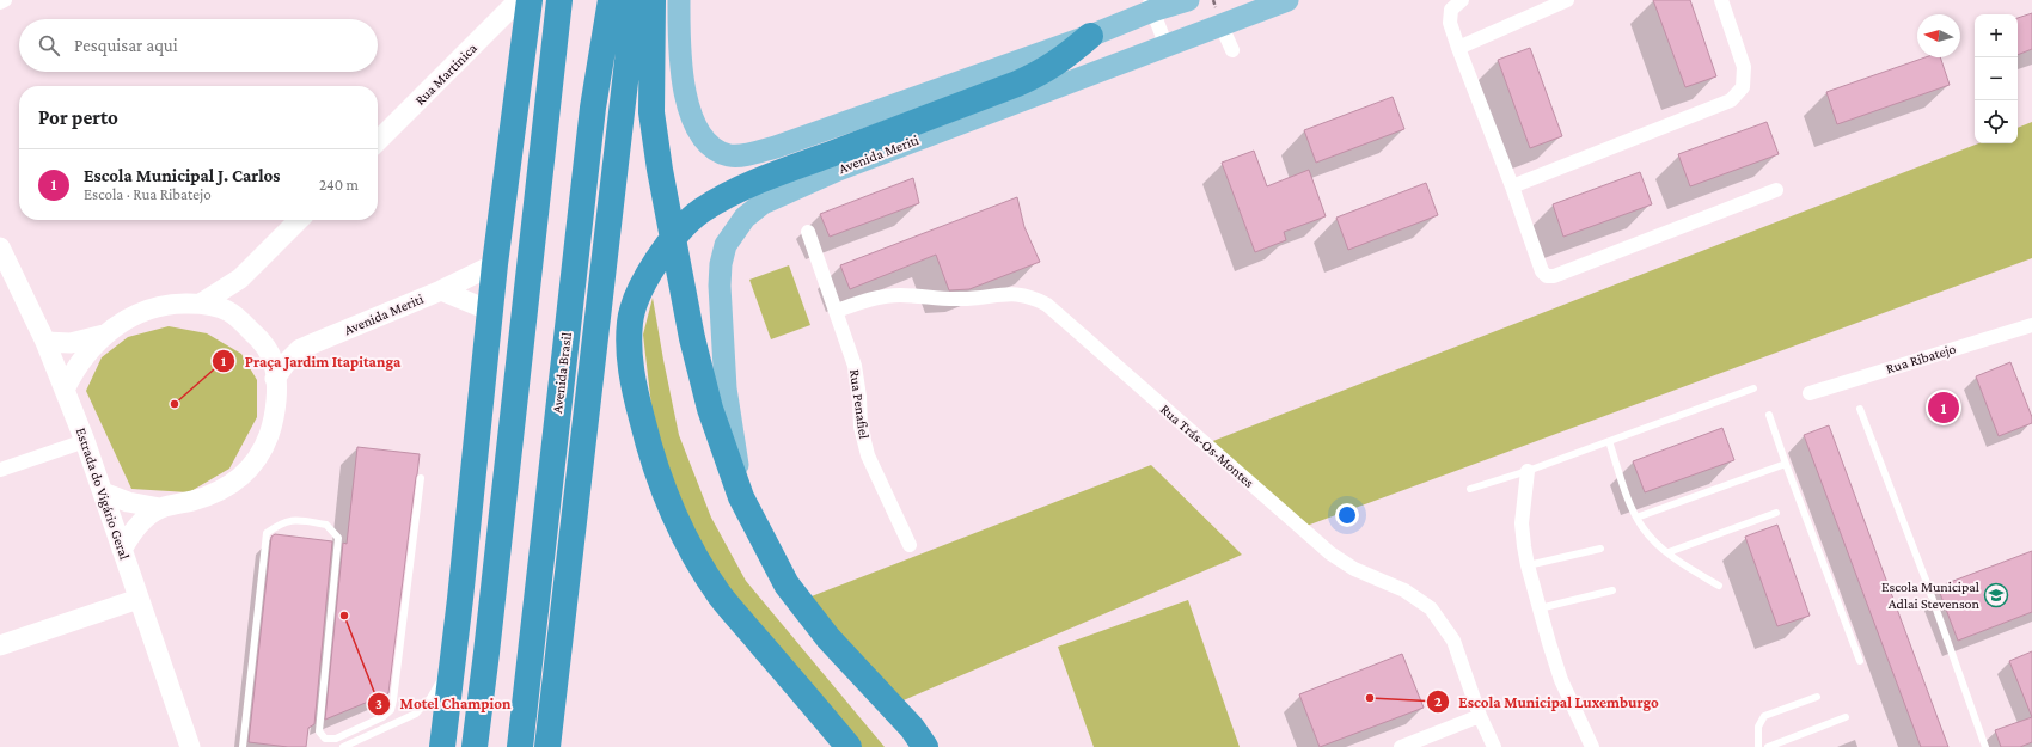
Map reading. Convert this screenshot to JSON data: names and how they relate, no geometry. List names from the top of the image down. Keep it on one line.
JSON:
{"streets":{"highway":["Avenida Brasil"],"main road":["Avenida Meriti"],"street":["Rua Martinica","Rua Ribatejo","Rua Penafiel","Rua Trás-Os-Montes","Estrada do Vigário Geral"]},"crossings":[["Rua Penafiel","Rua Trás-Os-Montes"]],"places":{"other":["Praça Jardim Itapitanga","Motel Champion","Escola Municipal Luxemburgo"],"school or university":["Escola Municipal Adlai Stevenson"]},"north":"left","page":{"map_buttons":["+","−"],"search":"Pesquisar aqui","heading":"Por perto","list":[{"mark":"1","name":"Escola Municipal J. Carlos","note":"Escola · Rua Ribatejo","value":"240 m"}],"pins":"1"}}
